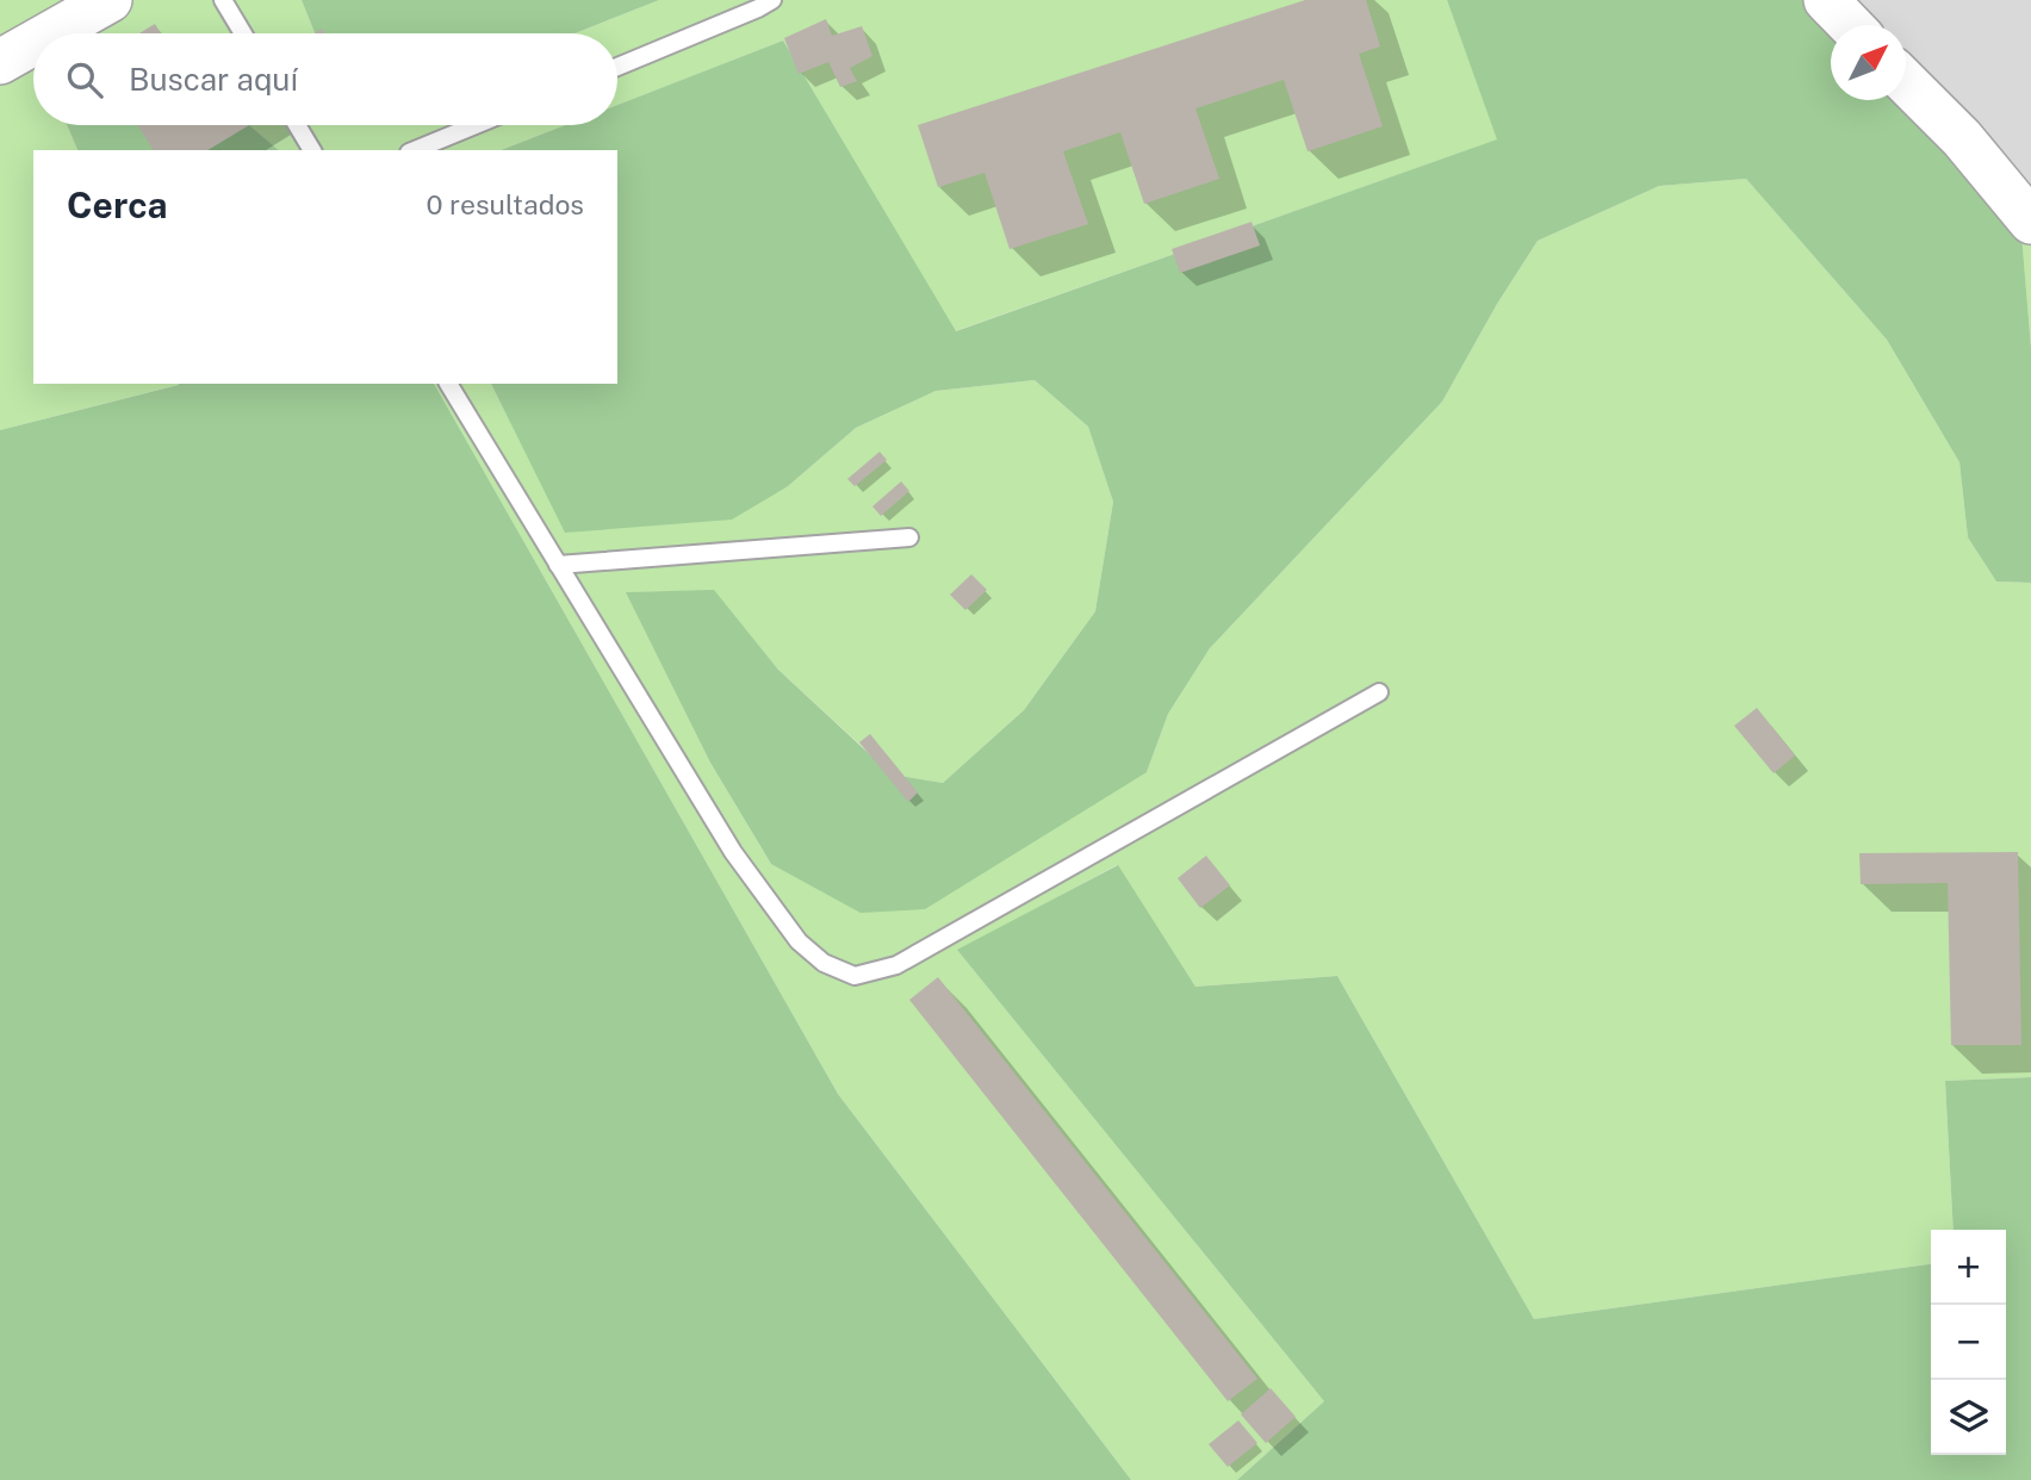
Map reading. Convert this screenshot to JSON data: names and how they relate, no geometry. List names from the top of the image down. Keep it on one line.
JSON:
{"north":"top right","page":{"search":"Buscar aquí","heading":["Cerca","0 resultados"],"map_buttons":["+","−"]}}
